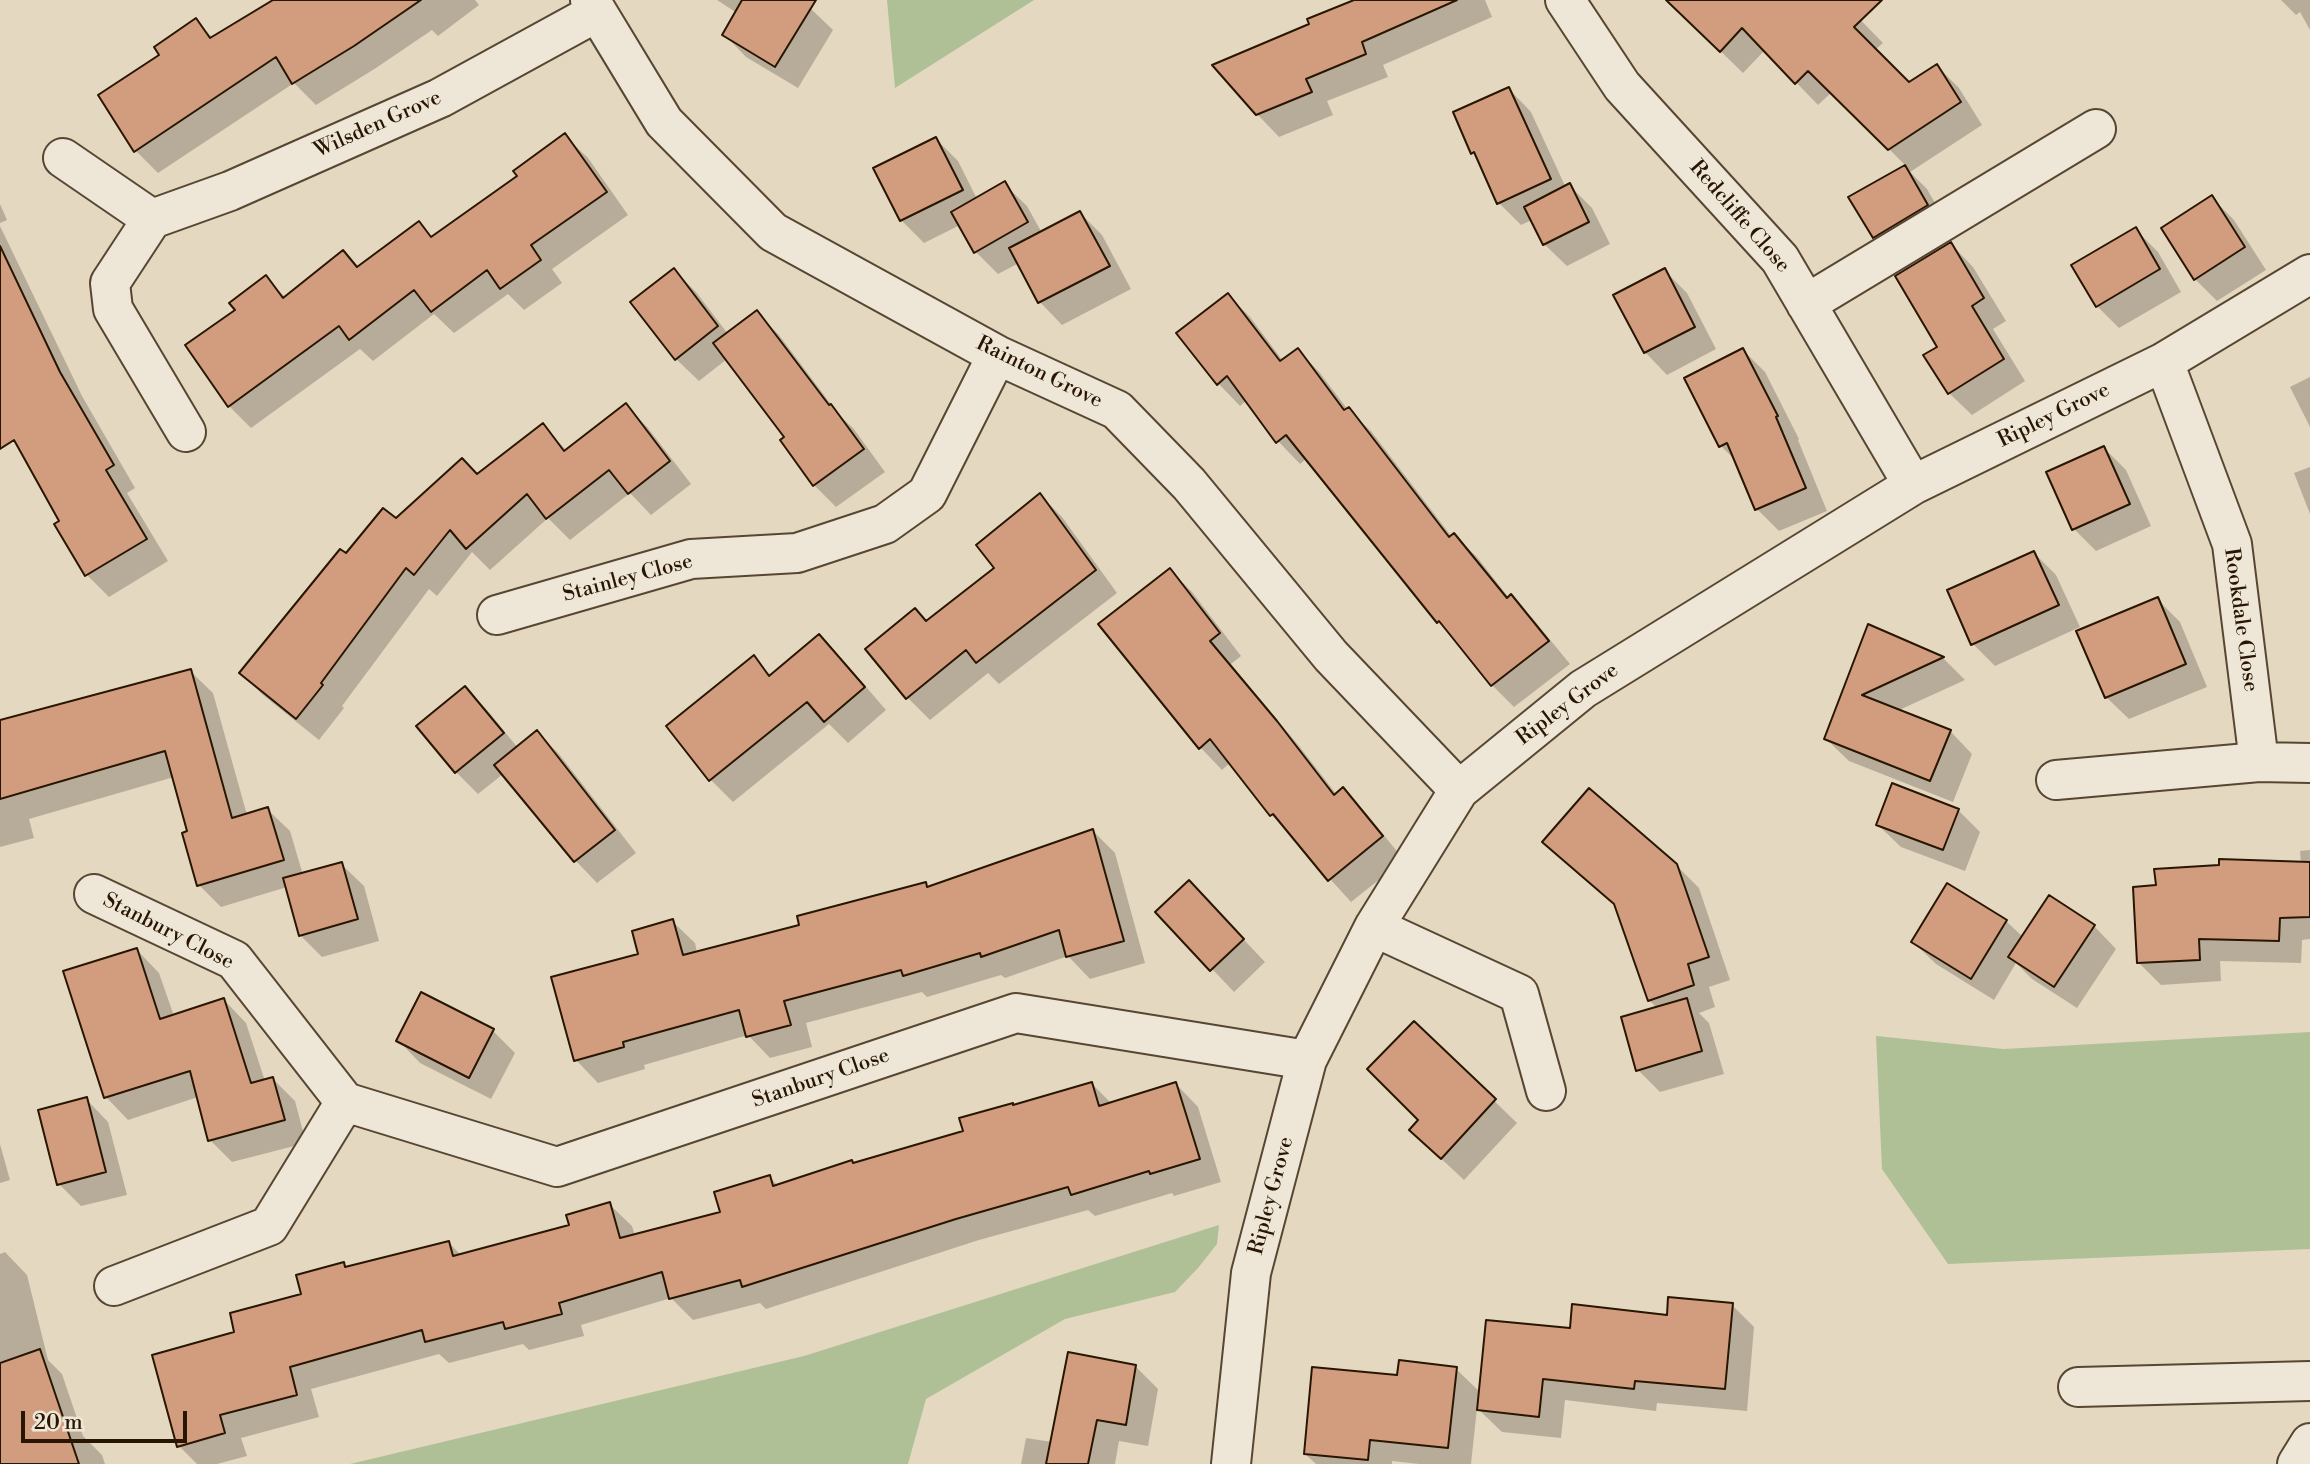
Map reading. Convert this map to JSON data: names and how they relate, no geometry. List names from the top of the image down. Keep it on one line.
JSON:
{"streets":{"street":["Wilsden Grove","Redcliffe Close","Rainton Grove","Ripley Grove","Stainley Close","Rookdale Close","Stanbury Close"]},"crossings":[["Wilsden Grove","Rainton Grove"],["Redcliffe Close","Ripley Grove"],["Rainton Grove","Ripley Grove"],["Rainton Grove","Stainley Close"],["Ripley Grove","Rookdale Close"],["Ripley Grove","Stanbury Close"]],"scale_bar":"20 m"}
